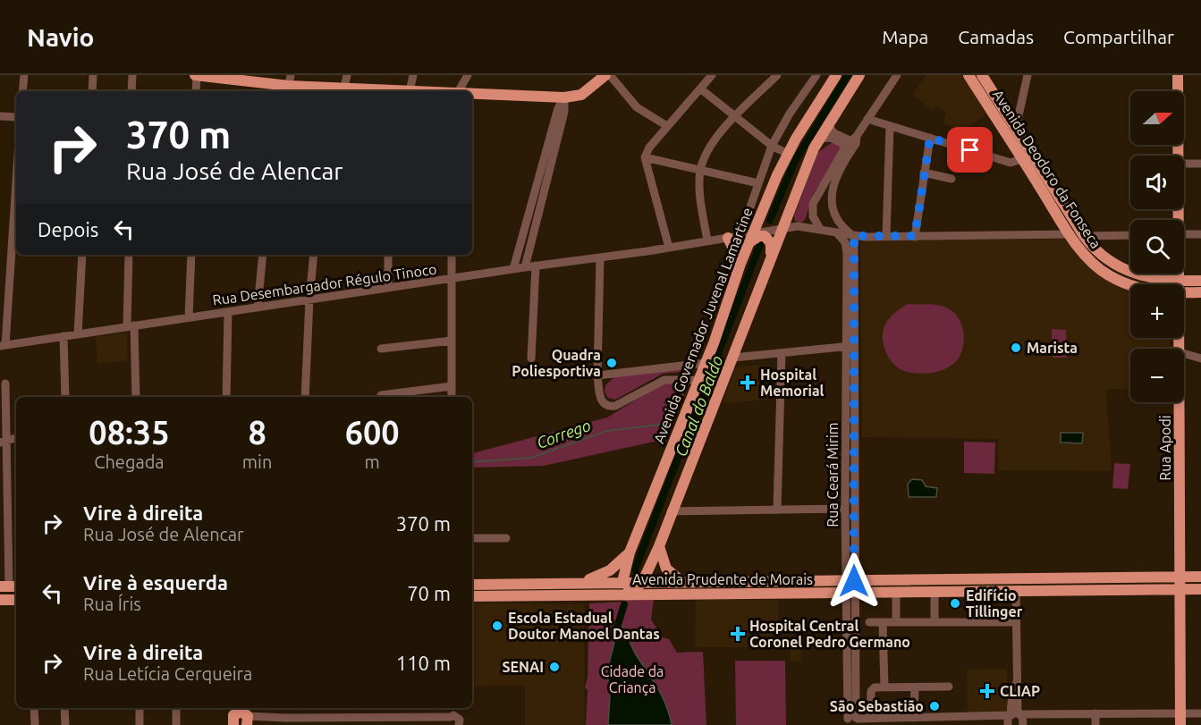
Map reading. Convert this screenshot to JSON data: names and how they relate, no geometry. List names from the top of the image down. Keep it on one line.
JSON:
{"streets":{"main road":["Avenida Deodoro da Fonseca","Avenida Governador Juvenal Lamartine","Rua Apodi","Avenida Prudente de Morais"],"street":["Rua Desembargador Régulo Tinoco","Rua Ceará Mirim"]},"crossings":[["Avenida Deodoro da Fonseca","Rua Desembargador Régulo Tinoco"],["Avenida Deodoro da Fonseca","Rua Apodi"],["Rua Desembargador Régulo Tinoco","Avenida Governador Juvenal Lamartine"],["Rua Desembargador Régulo Tinoco","Rua Ceará Mirim"],["Avenida Governador Juvenal Lamartine","Avenida Prudente de Morais"],["Rua Apodi","Avenida Prudente de Morais"],["Rua Ceará Mirim","Avenida Prudente de Morais"]],"water":["Canal do Baldo","Corrego"],"parks":["Cidade da Criança"],"places":{"other":["Marista","Quadra Poliesportiva","Edifício Tillinger","Escola Estadual Doutor Manoel Dantas","SENAI","São Sebastião"],"health":["Hospital Memorial","Hospital Central Coronel Pedro Germano","CLIAP"]},"north":"right","page":{"header":"Navio","nav":["Mapa","Camadas","Compartilhar"],"map_buttons":["+","−"],"turn":["370 m","Rua José de Alencar"],"then":"Depois","eta":["08:35","Chegada","8","min","600","m"],"list":[{"name":"Vire à direita","note":"Rua José de Alencar","value":"370 m"},{"name":"Vire à esquerda","note":"Rua Íris","value":"70 m"},{"name":"Vire à direita","note":"Rua Letícia Cerqueira","value":"110 m"}]}}
